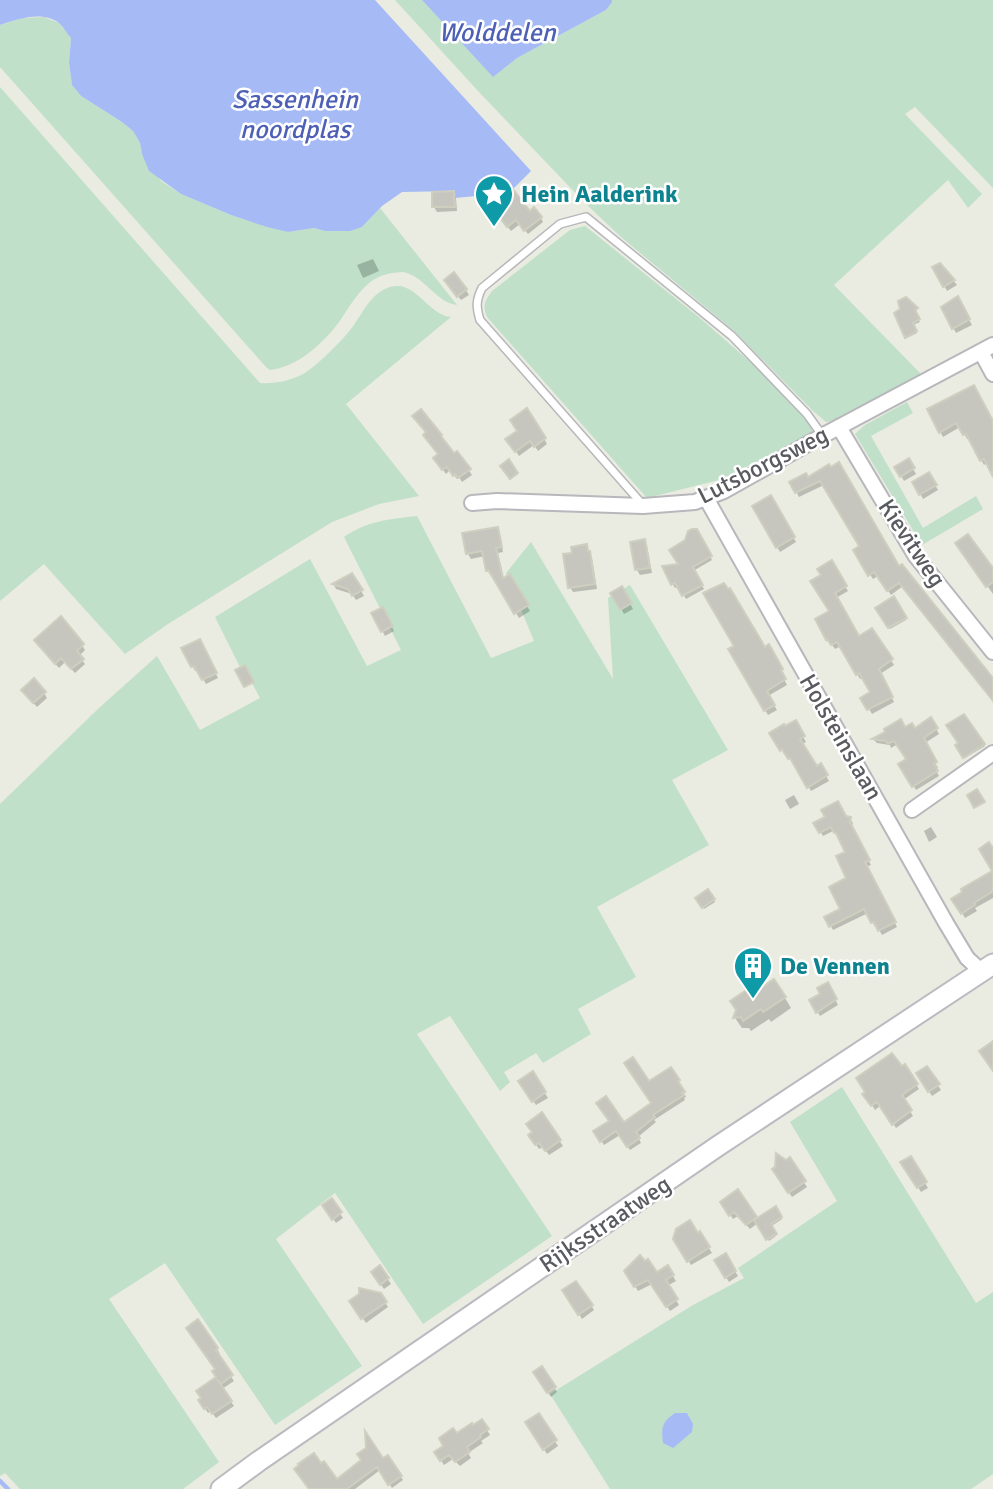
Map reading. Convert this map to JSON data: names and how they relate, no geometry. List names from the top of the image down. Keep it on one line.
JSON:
{"streets":{"main road":["Rijksstraatweg"],"street":["Lutsborgsweg","Kievitweg","Holsteinslaan"]},"crossings":[["Lutsborgsweg","Kievitweg"],["Lutsborgsweg","Holsteinslaan"],["Holsteinslaan","Rijksstraatweg"]],"water":["Wolddelen","Sassenhein noordplas"],"places":{"place":["Hein Aalderink"],"building":["De Vennen"]}}
